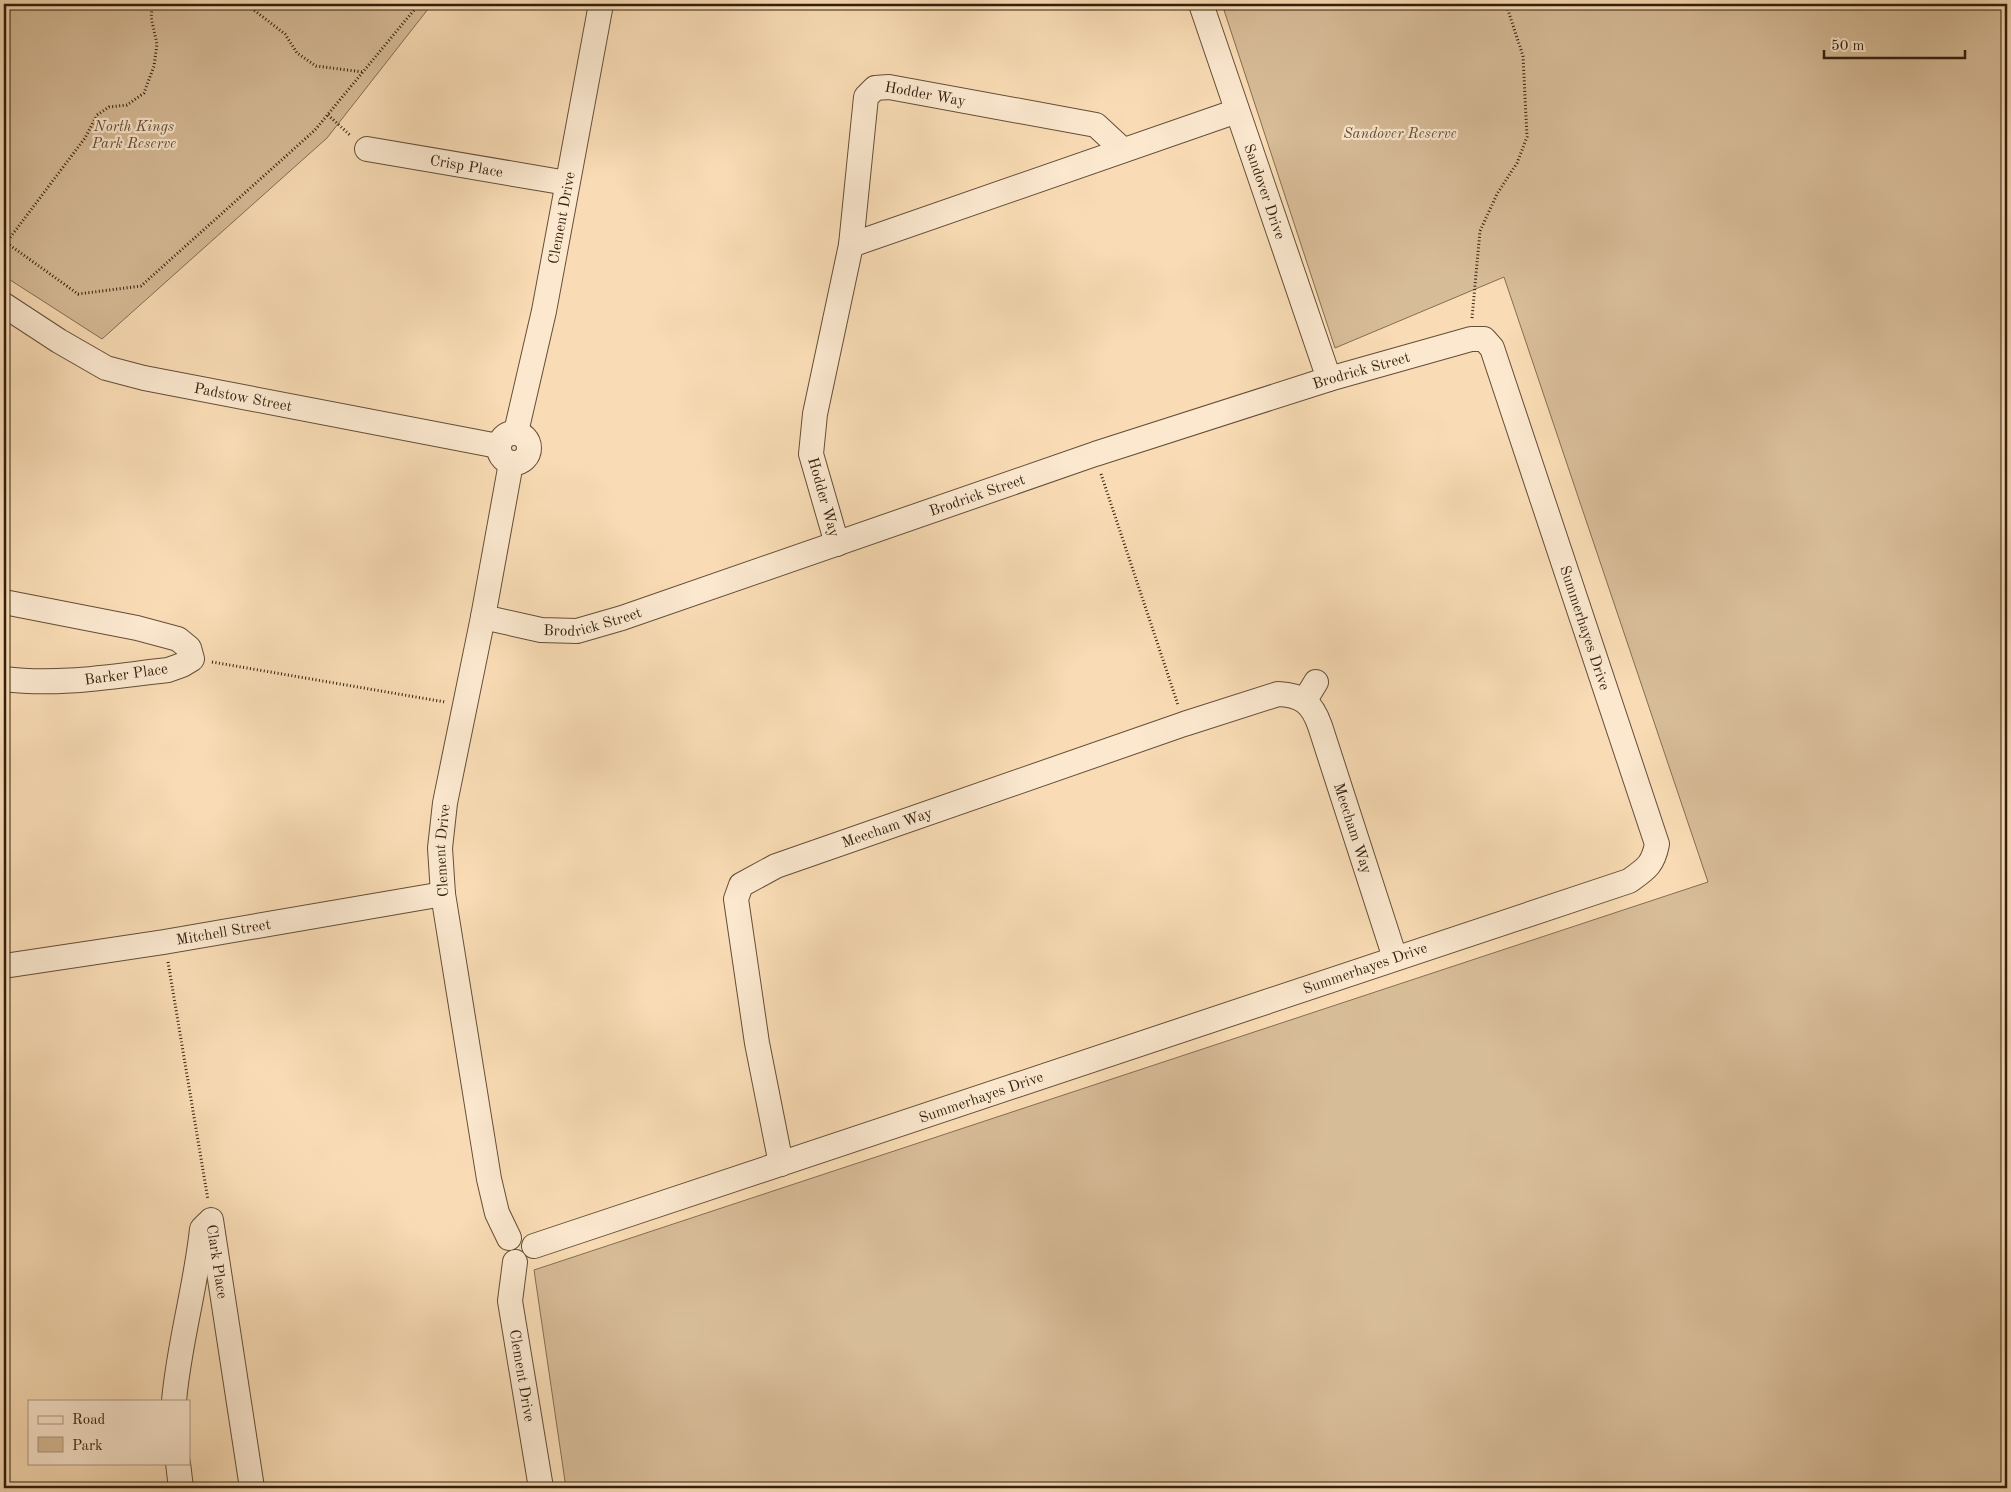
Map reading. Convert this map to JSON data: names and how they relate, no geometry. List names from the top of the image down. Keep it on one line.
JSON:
{"streets":{"street":["Hodder Way","Crisp Place","Sandover Drive","Clement Drive","Brodrick Street","Padstow Street","Summerhayes Drive","Barker Place","Meecham Way","Mitchell Street","Clark Place"]},"crossings":[["Hodder Way","Brodrick Street"],["Crisp Place","Clement Drive"],["Sandover Drive","Brodrick Street"],["Clement Drive","Brodrick Street"],["Clement Drive","Padstow Street"],["Clement Drive","Summerhayes Drive"],["Clement Drive","Mitchell Street"],["Brodrick Street","Summerhayes Drive"],["Summerhayes Drive","Meecham Way"]],"parks":["North Kings Park Reserve","Sandover Reserve"],"legend":["Road","Park"],"scale_bar":"50 m"}
